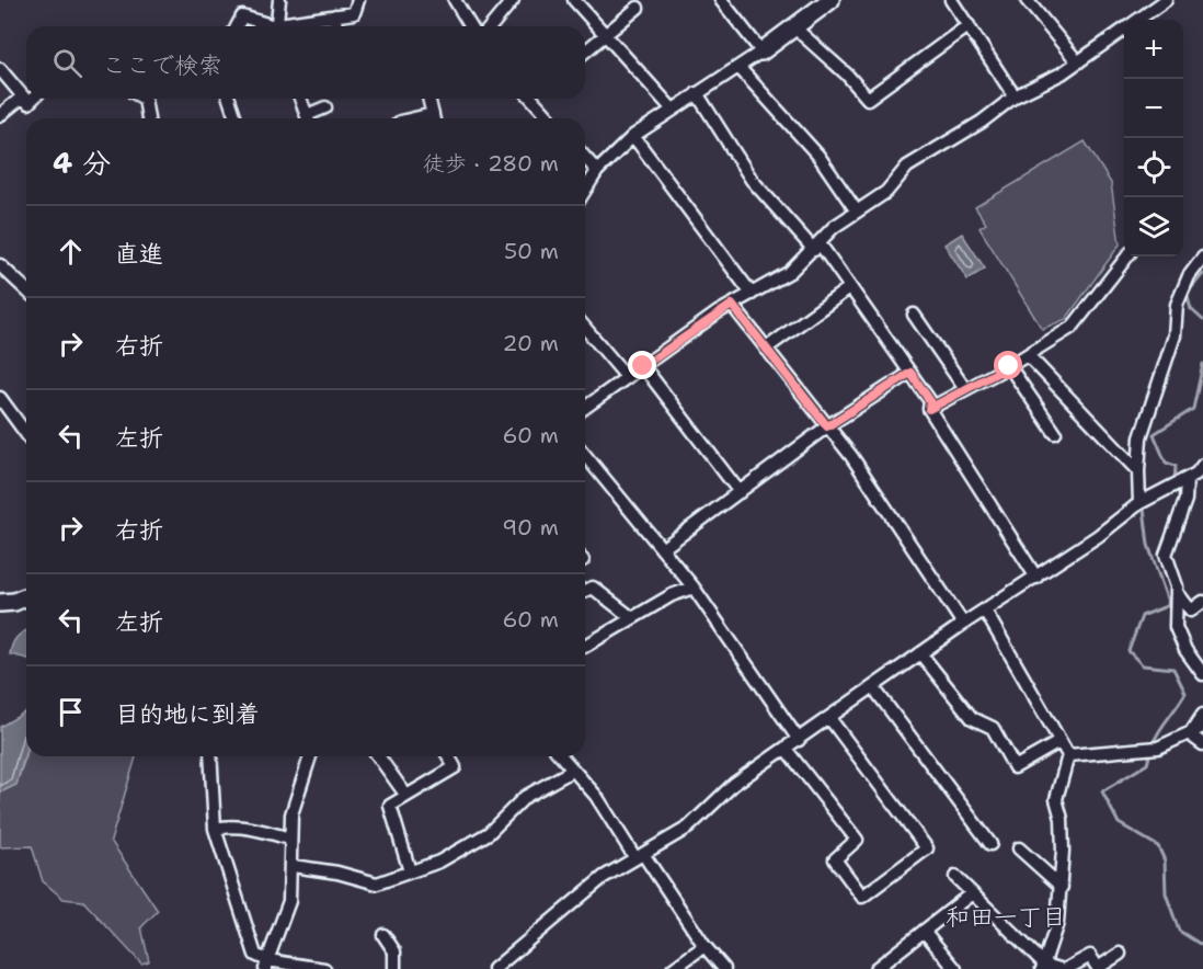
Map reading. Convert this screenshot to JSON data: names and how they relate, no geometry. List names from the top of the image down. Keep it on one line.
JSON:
{"districts":["和田一丁目"],"page":{"map_buttons":["+","−"],"search":"ここで検索","heading":["4 分","徒歩 · 280 m"],"list":[["直進","50 m"],["右折","20 m"],["左折","60 m"],["右折","90 m"],["左折","60 m"],"目的地に到着"]}}
